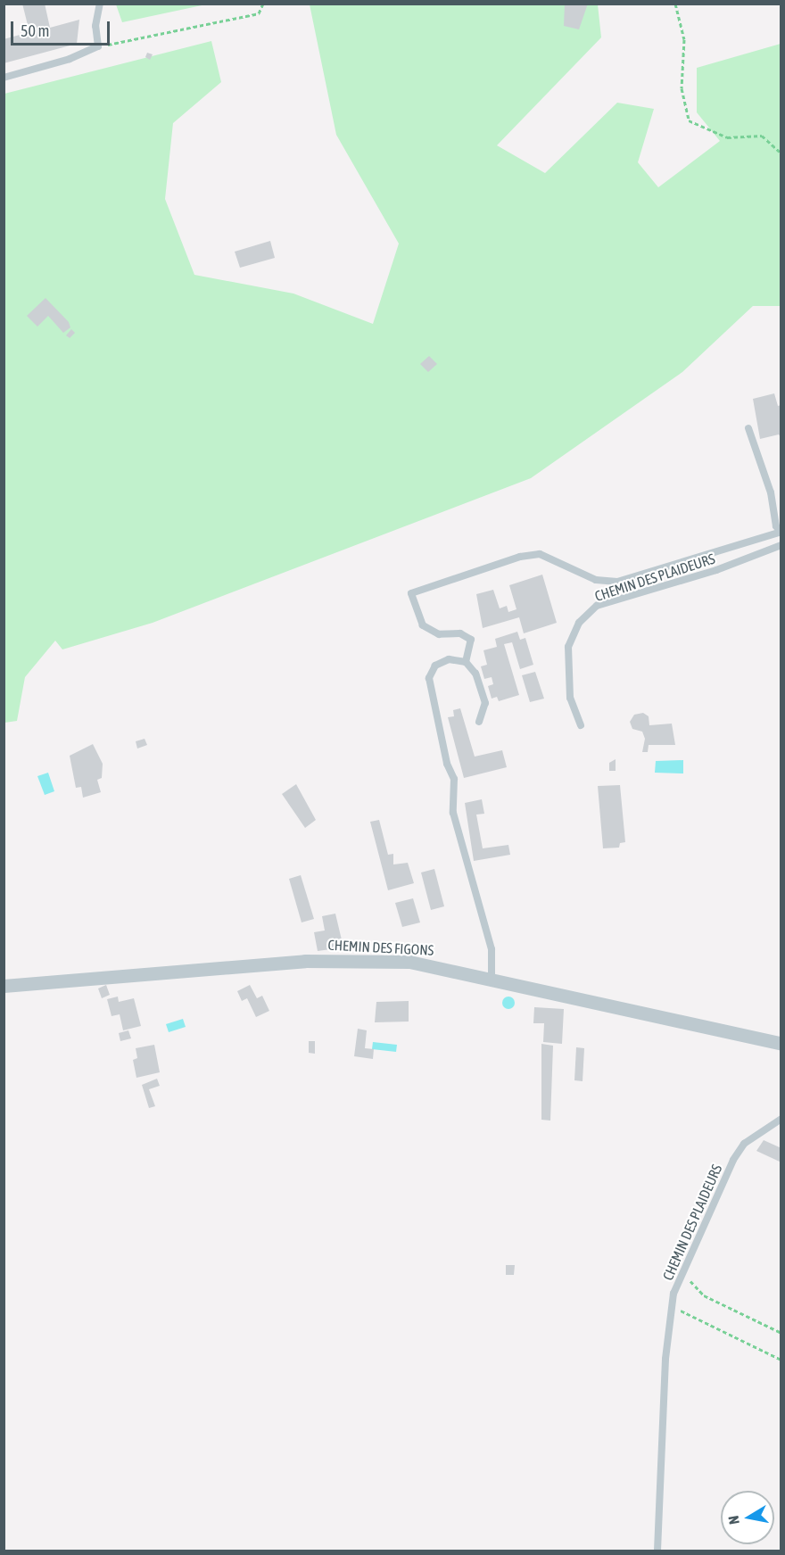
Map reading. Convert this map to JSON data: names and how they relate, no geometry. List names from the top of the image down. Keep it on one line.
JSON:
{"streets":{"street":["CHEMIN DES FIGONS"],"lane":["CHEMIN DES PLAIDEURS"]},"scale_bar":"50 m","north":"left"}
